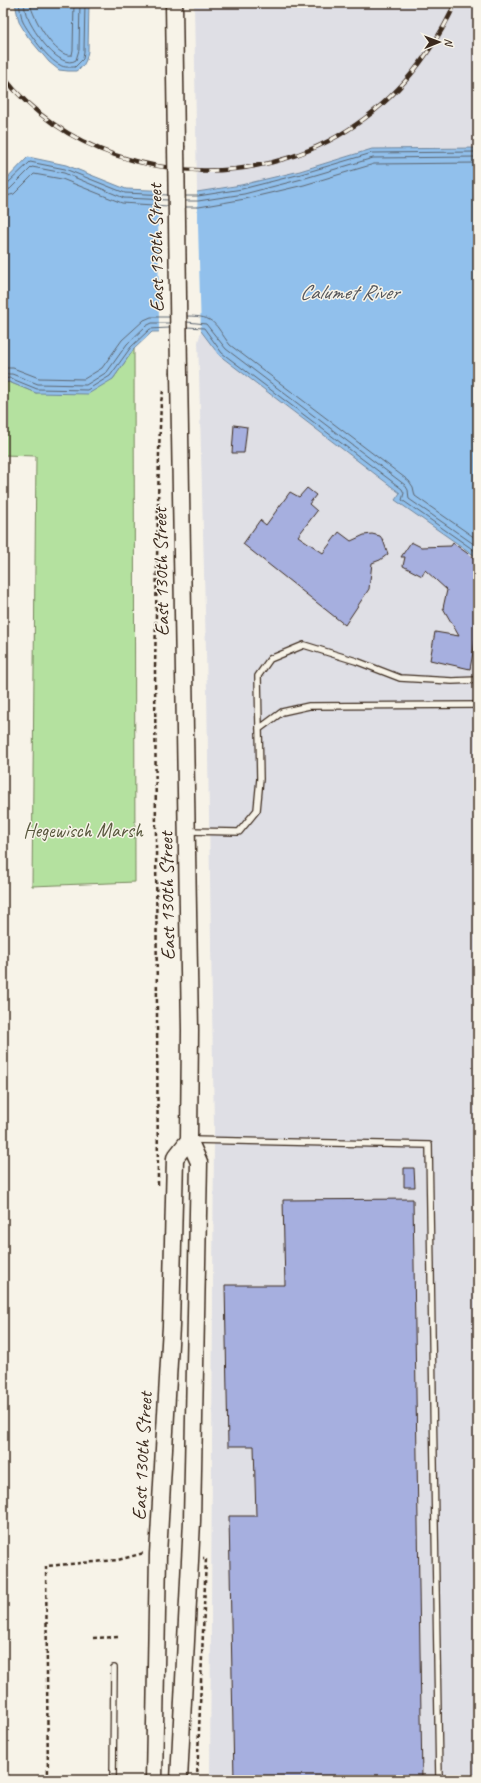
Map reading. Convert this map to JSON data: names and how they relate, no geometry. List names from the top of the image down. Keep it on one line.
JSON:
{"streets":{"main road":["East 130th Street"]},"water":["Calumet River"],"parks":["Hegewisch Marsh"],"north":"right"}
